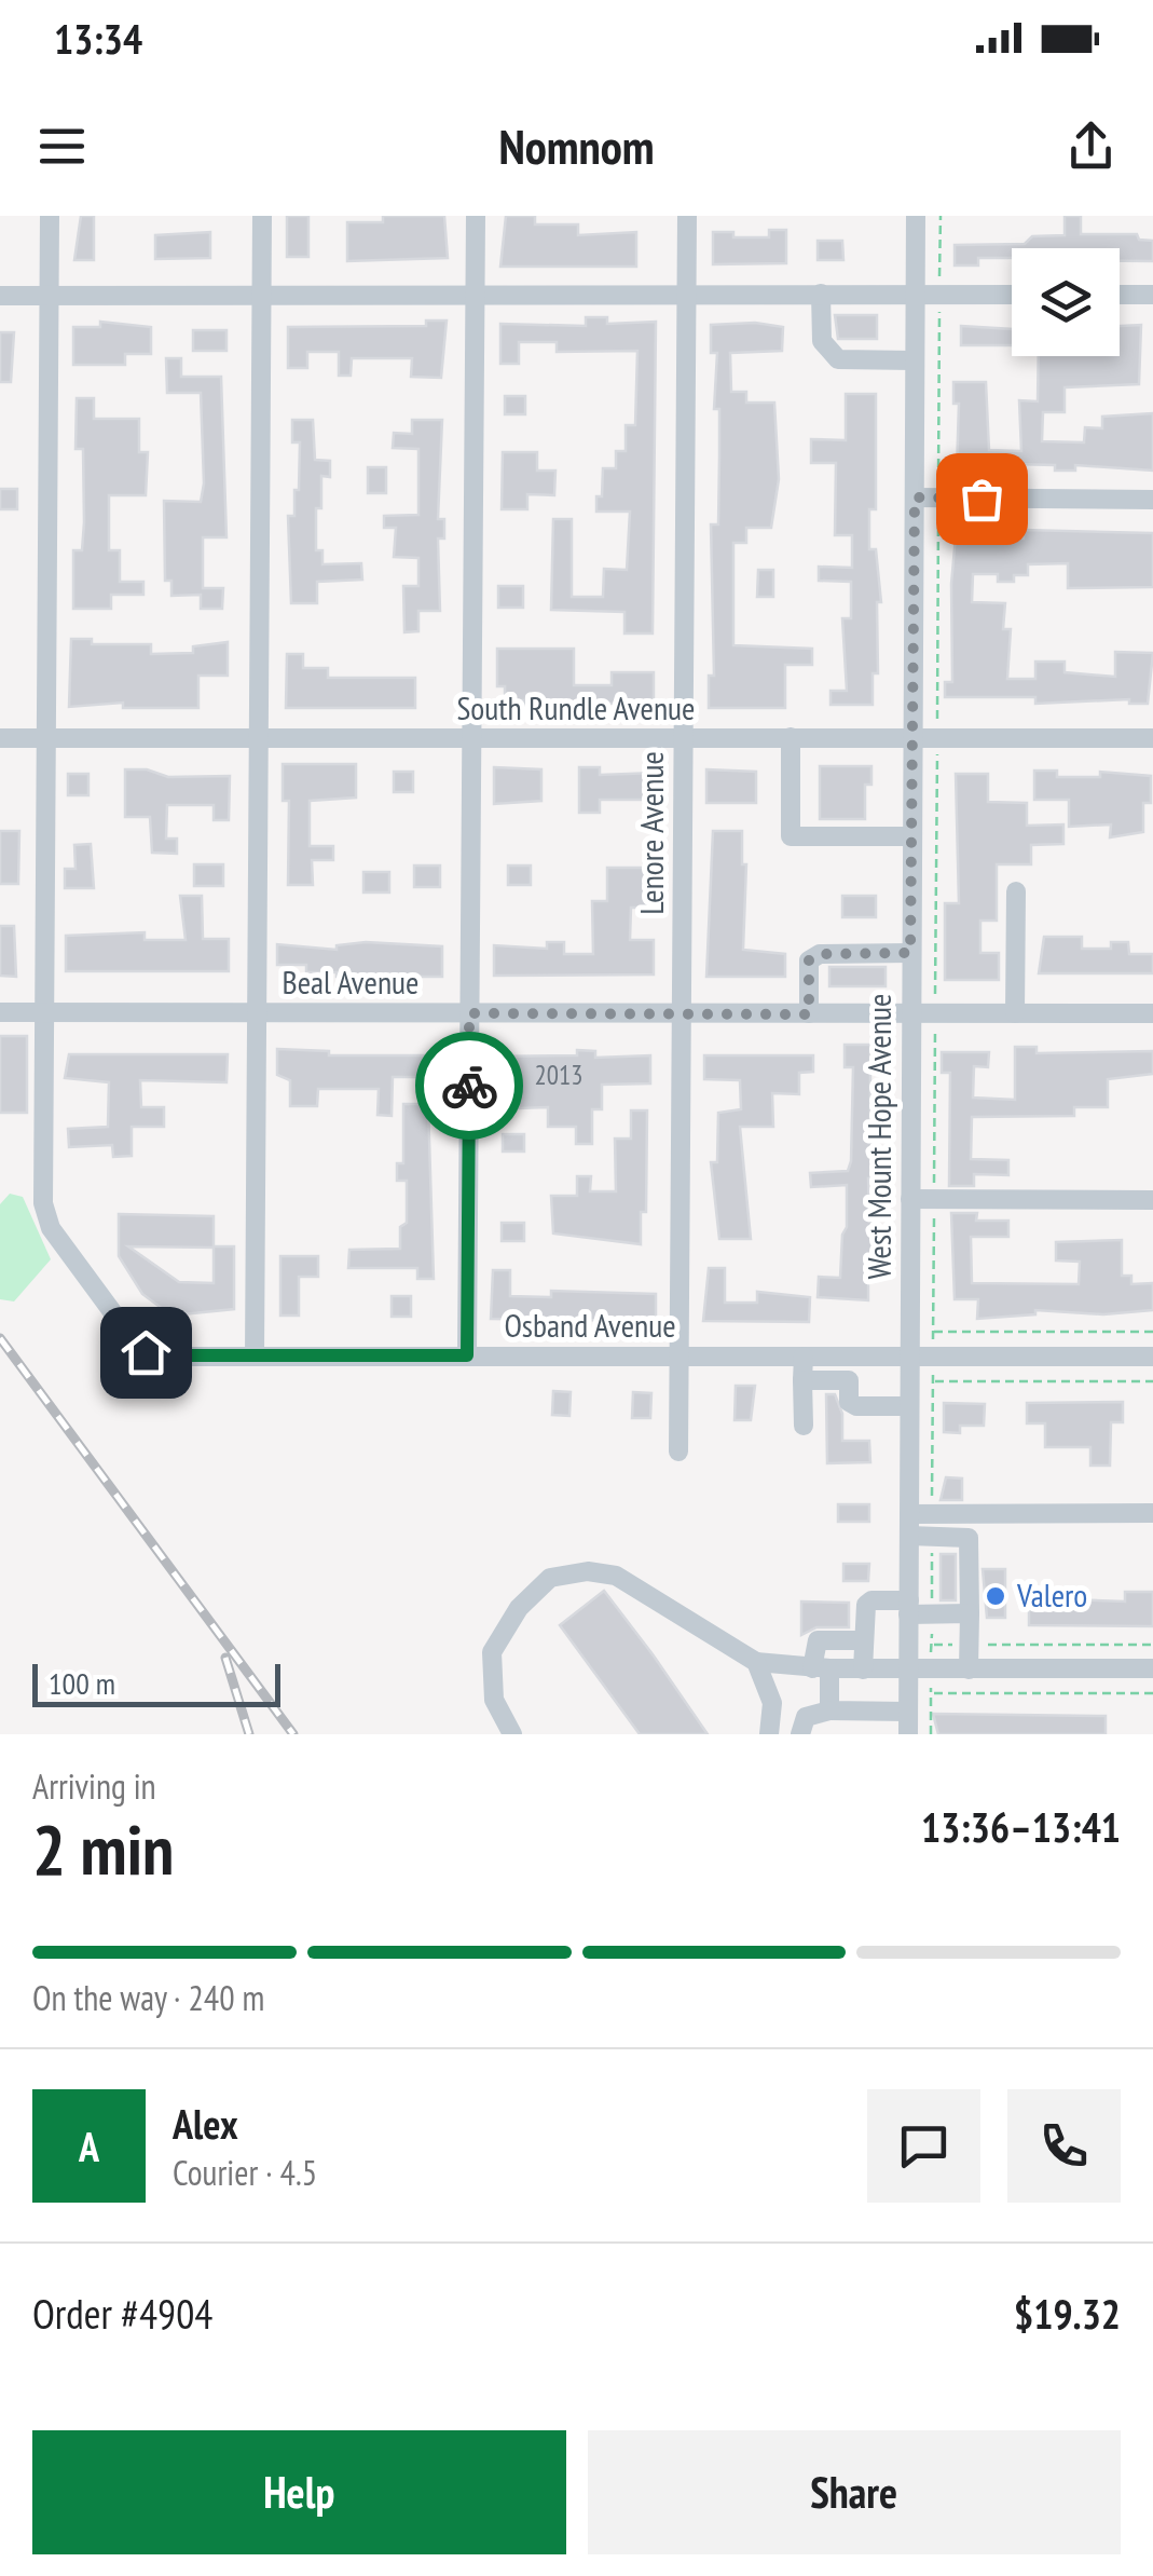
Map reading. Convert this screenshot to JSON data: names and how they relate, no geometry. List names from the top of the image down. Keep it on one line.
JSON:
{"streets":{"street":["South Rundle Avenue","Lenore Avenue","Beal Avenue","West Mount Hope Avenue","Osband Avenue"]},"crossings":[["South Rundle Avenue","Lenore Avenue"],["South Rundle Avenue","West Mount Hope Avenue"],["Lenore Avenue","Beal Avenue"],["Lenore Avenue","Osband Avenue"],["Beal Avenue","West Mount Hope Avenue"],["Beal Avenue","Osband Avenue"],["West Mount Hope Avenue","Osband Avenue"]],"places":["Valero"],"house_numbers":["2013"],"scale_bar":"100 m","page":{"status":"13:34","header":"Nomnom","scale":"100 m","heading":["2 min","Arriving in","13:36–13:41"],"panel":["Alex","Courier · 4.5","Order #4904","$19.32"],"bar":"On the way · 240 m","round":"A","buttons":["Help","Share"]}}
